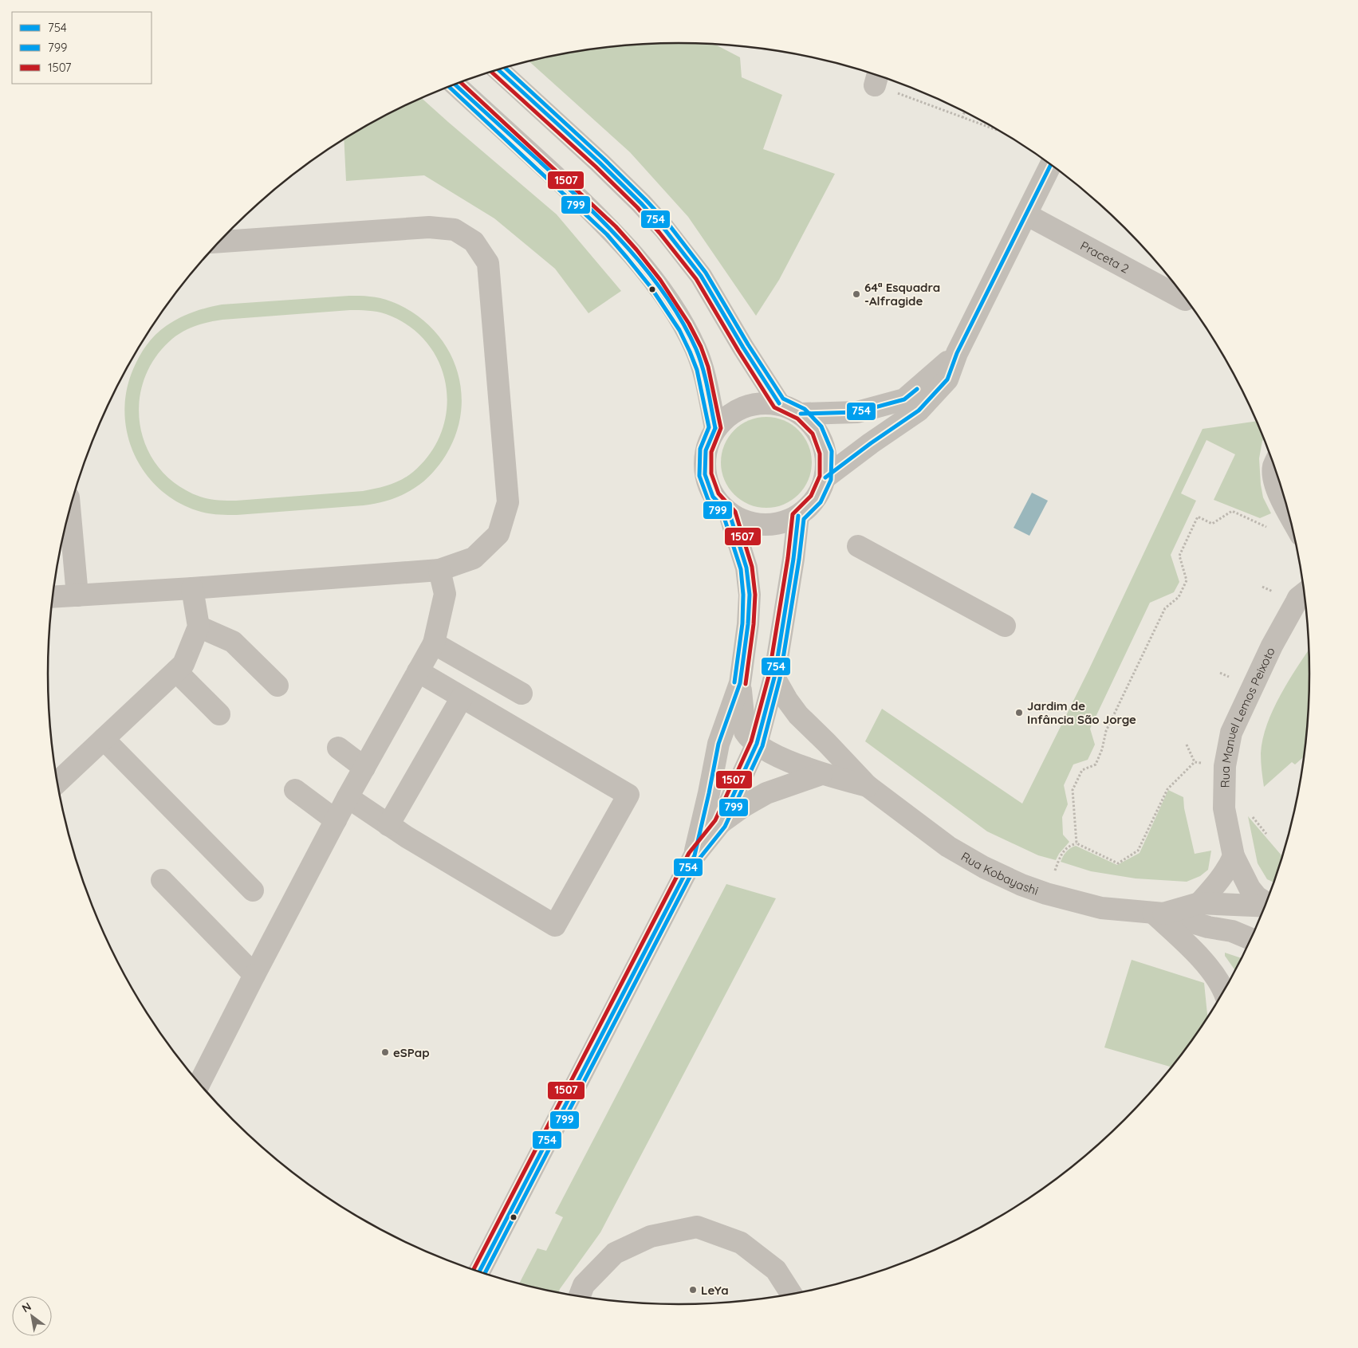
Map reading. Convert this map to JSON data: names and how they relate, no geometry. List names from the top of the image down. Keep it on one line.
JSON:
{"streets":{"street":["Praceta 2","Rua Manuel Lemos Peixoto","Rua Kobayashi"]},"places":["64ª Esquadra -Alfragide","Jardim de Infância São Jorge","eSPap","LeYa"],"lines":["transit line 799","transit line 754","transit line 1507"],"legend":["754","799","1507"],"north":"top left"}
